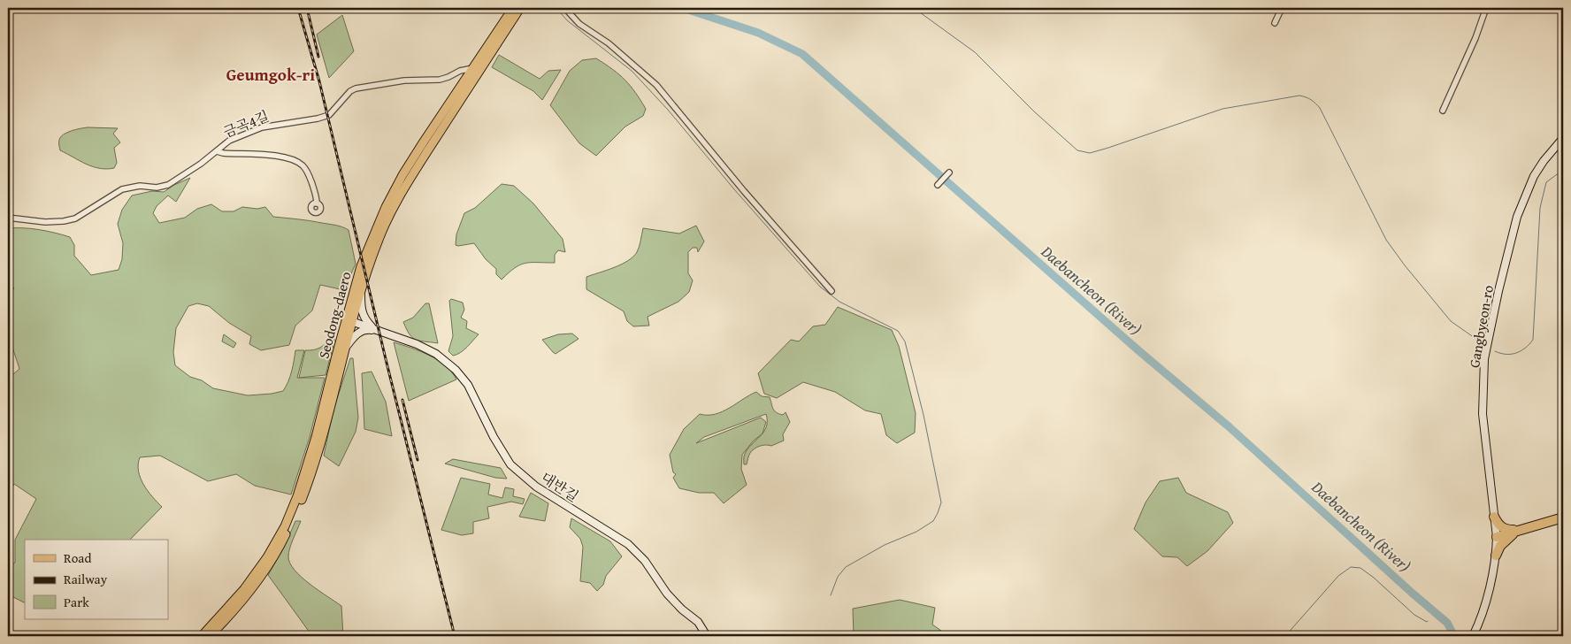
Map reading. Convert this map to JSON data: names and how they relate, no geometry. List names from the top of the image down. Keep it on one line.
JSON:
{"streets":{"main road":["Seodong-daero"],"street":["금곡4길","Gangbyeon-ro","대반길"]},"crossings":[["금곡4길","Seodong-daero"],["Seodong-daero","대반길"]],"districts":["Geumgok-ri"],"water":["Daebancheon (River)"],"legend":["Road","Railway","Park"]}
